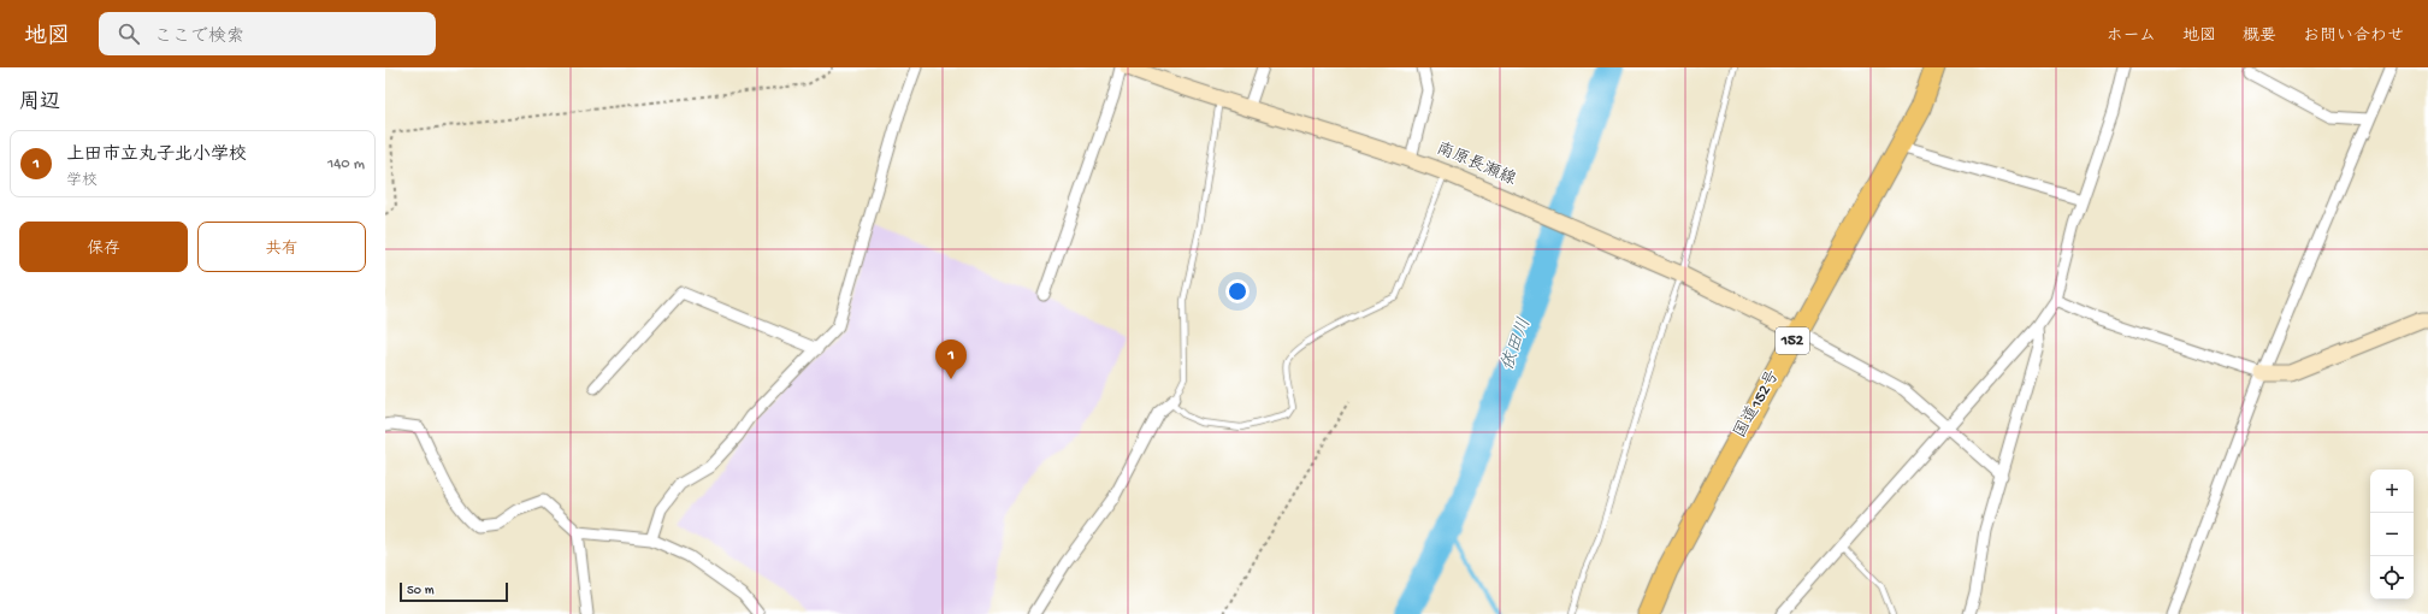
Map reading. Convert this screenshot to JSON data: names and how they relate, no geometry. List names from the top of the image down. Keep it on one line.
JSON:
{"streets":{"highway":["152","国道152号"],"main road":["南原長瀬線"]},"crossings":[["南原長瀬線","国道152号"]],"water":["依田川"],"scale_bar":"50 m","page":{"header":"地図","search":"ここで検索","nav":["ホーム","地図","概要","お問い合わせ"],"heading":"周辺","list":[{"mark":"1","name":"上田市立丸子北小学校","note":"学校","value":"140 m"}],"buttons":["保存","共有"],"pins":"1","map_buttons":["+","−"],"scale":"50 m"}}
